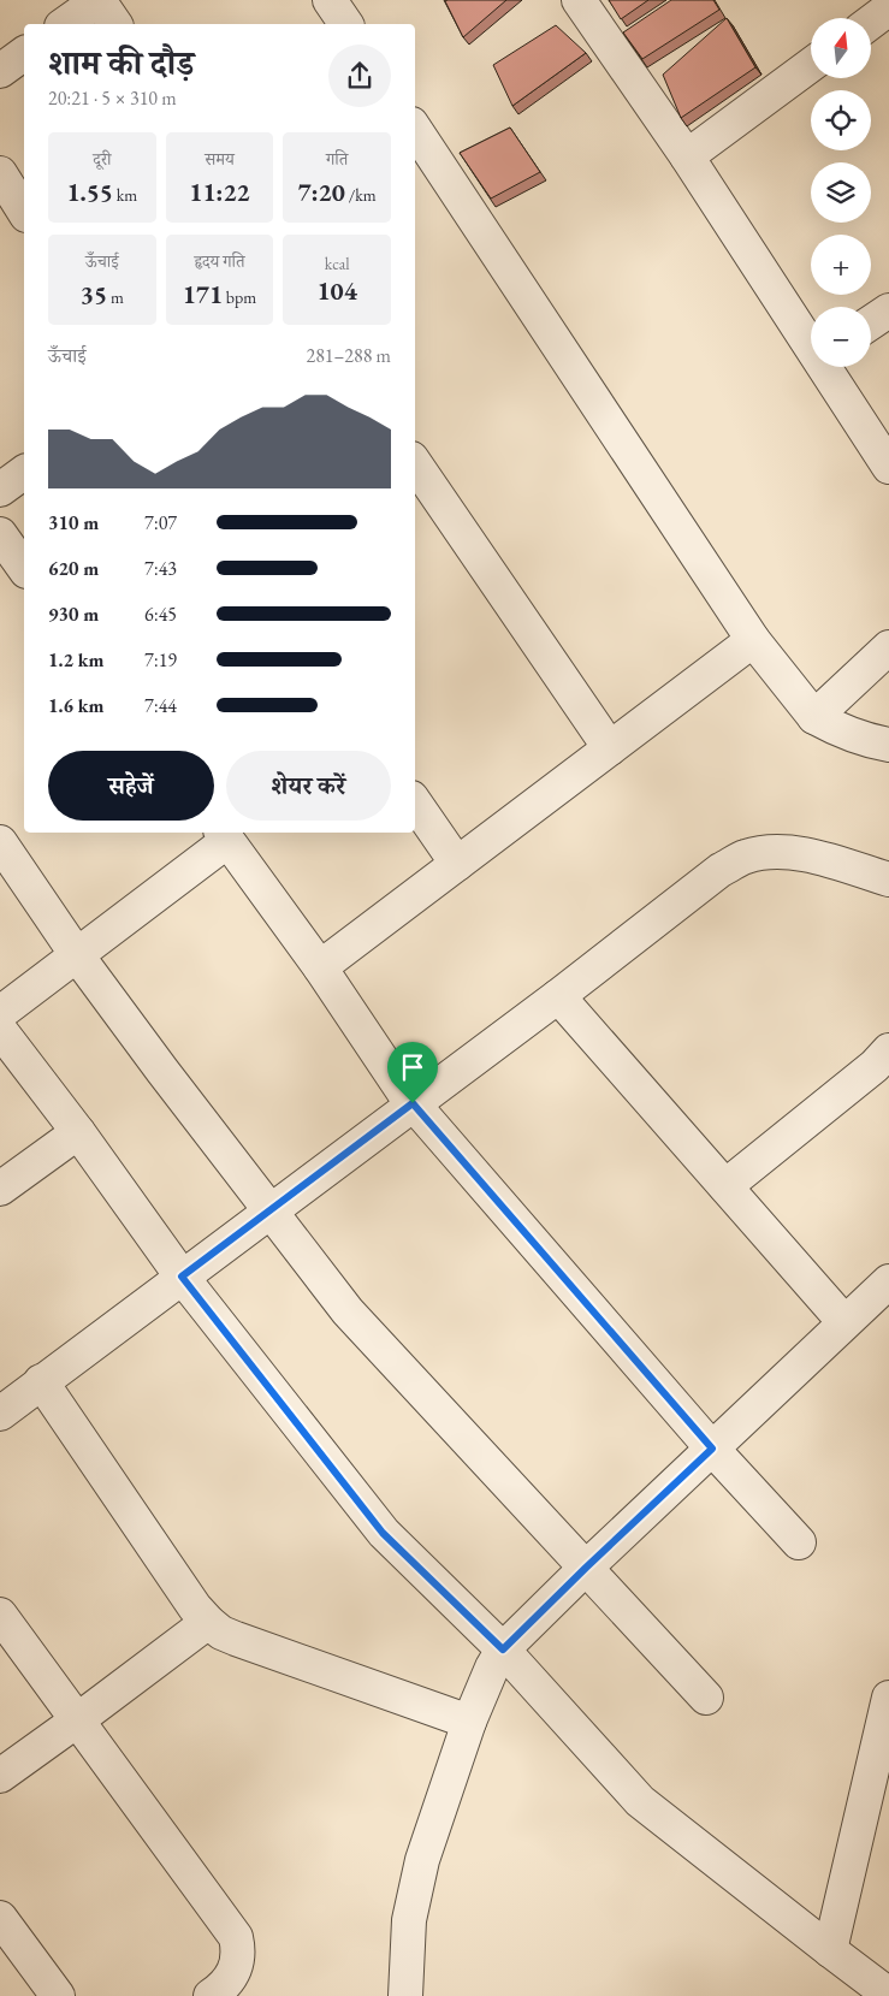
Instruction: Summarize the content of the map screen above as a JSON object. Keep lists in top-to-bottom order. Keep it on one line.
{"north":"top","page":{"map_buttons":["+","−"],"heading":["शाम की दौड़","20:21 · 5 × 310 m"],"stats":[["दूरी","1.55 km"],["समय","11:22"],["गति","7:20 /km"],["ऊँचाई","35 m"],["हृदय गति","171 bpm"],["kcal","104"]],"chart":["ऊँचाई","281–288 m"],"list":[{"name":"310 m","note":"7:07"},{"name":"620 m","note":"7:43"},{"name":"930 m","note":"6:45"},{"name":"1.2 km","note":"7:19"},{"name":"1.6 km","note":"7:44"}],"buttons":["सहेजें","शेयर करें"]}}
